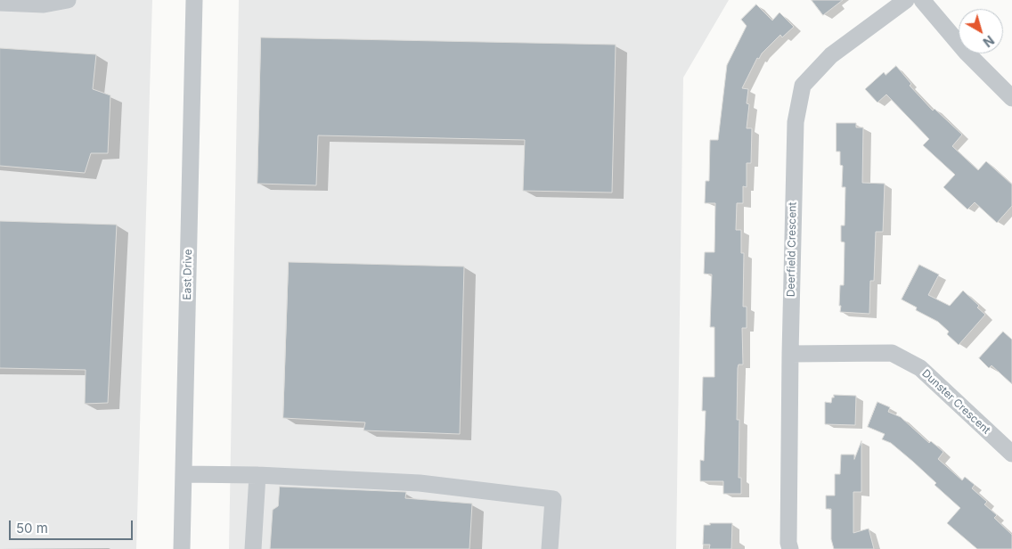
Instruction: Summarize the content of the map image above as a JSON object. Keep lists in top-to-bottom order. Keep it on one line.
{"streets":{"street":["Deerfield Crescent","East Drive","Dunster Crescent"]},"crossings":[["Deerfield Crescent","Dunster Crescent"]],"scale_bar":"50 m","north":"bottom right"}
